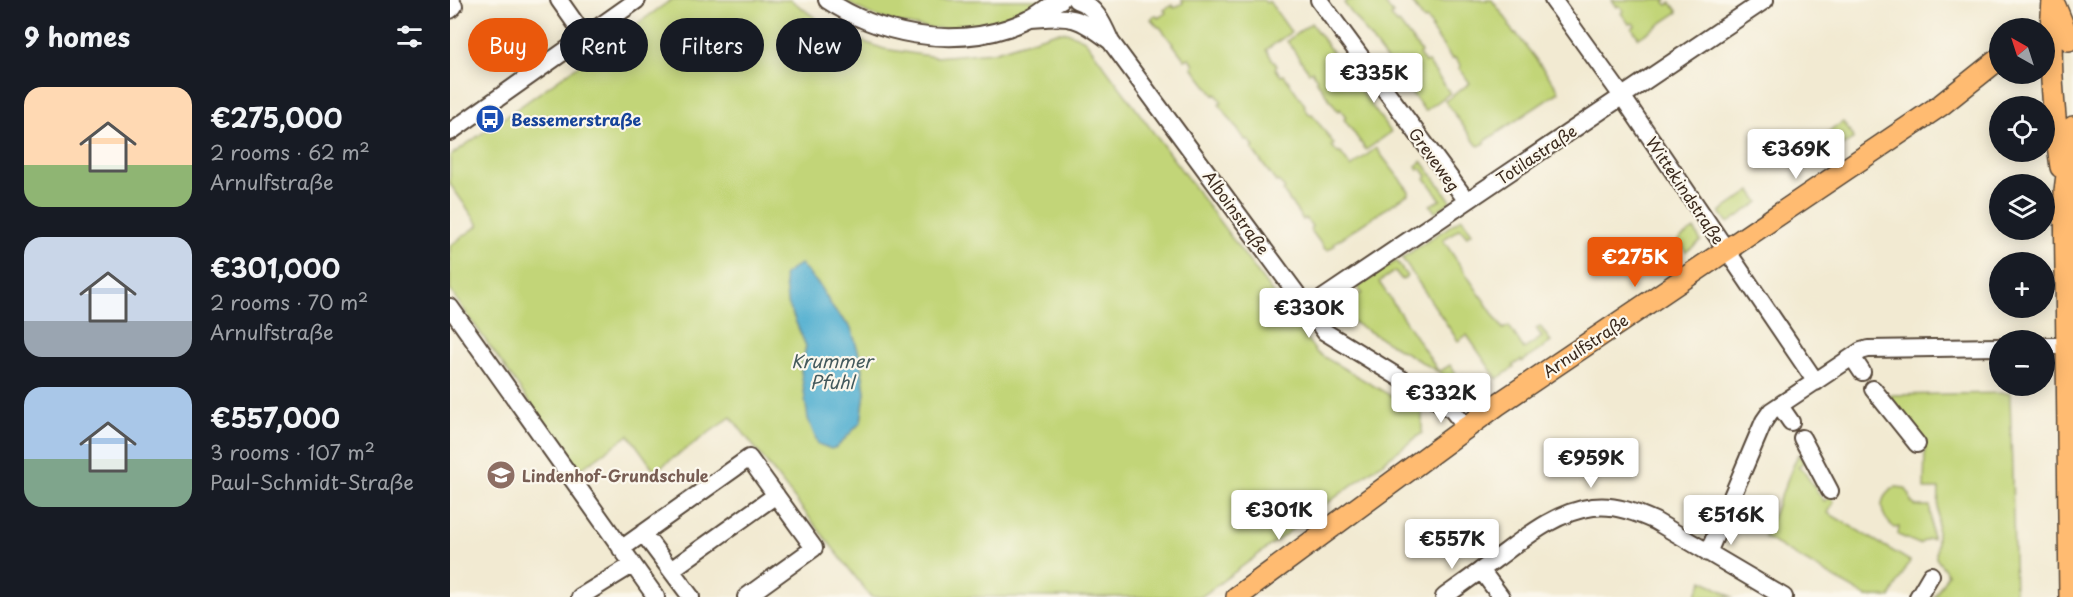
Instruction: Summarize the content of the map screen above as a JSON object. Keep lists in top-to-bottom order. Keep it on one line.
{"streets":{"main road":["Arnulfstraße"],"street":["Totilastraße","Greveweg","Wittekindstraße","Alboinstraße"]},"crossings":[["Totilastraße","Greveweg"],["Totilastraße","Wittekindstraße"],["Totilastraße","Alboinstraße"],["Wittekindstraße","Arnulfstraße"],["Alboinstraße","Arnulfstraße"]],"water":["Krummer Pfuhl"],"places":{"bus stop":["Bessemerstraße"],"school or university":["Lindenhof-Grundschule"]},"north":"top left","page":{"heading":"9 homes","map_buttons":["+","−"],"chip":["Buy","Rent","Filters","New"],"price":["€335K","€369K","€275K","€330K","€332K","€959K","€301K","€516K","€557K"],"list":[{"name":"€275,000","note":"2 rooms · 62 m² · Arnulfstraße"},{"name":"€301,000","note":"2 rooms · 70 m² · Arnulfstraße"},{"name":"€557,000","note":"3 rooms · 107 m² · Paul-Schmidt-Straße"}]}}
